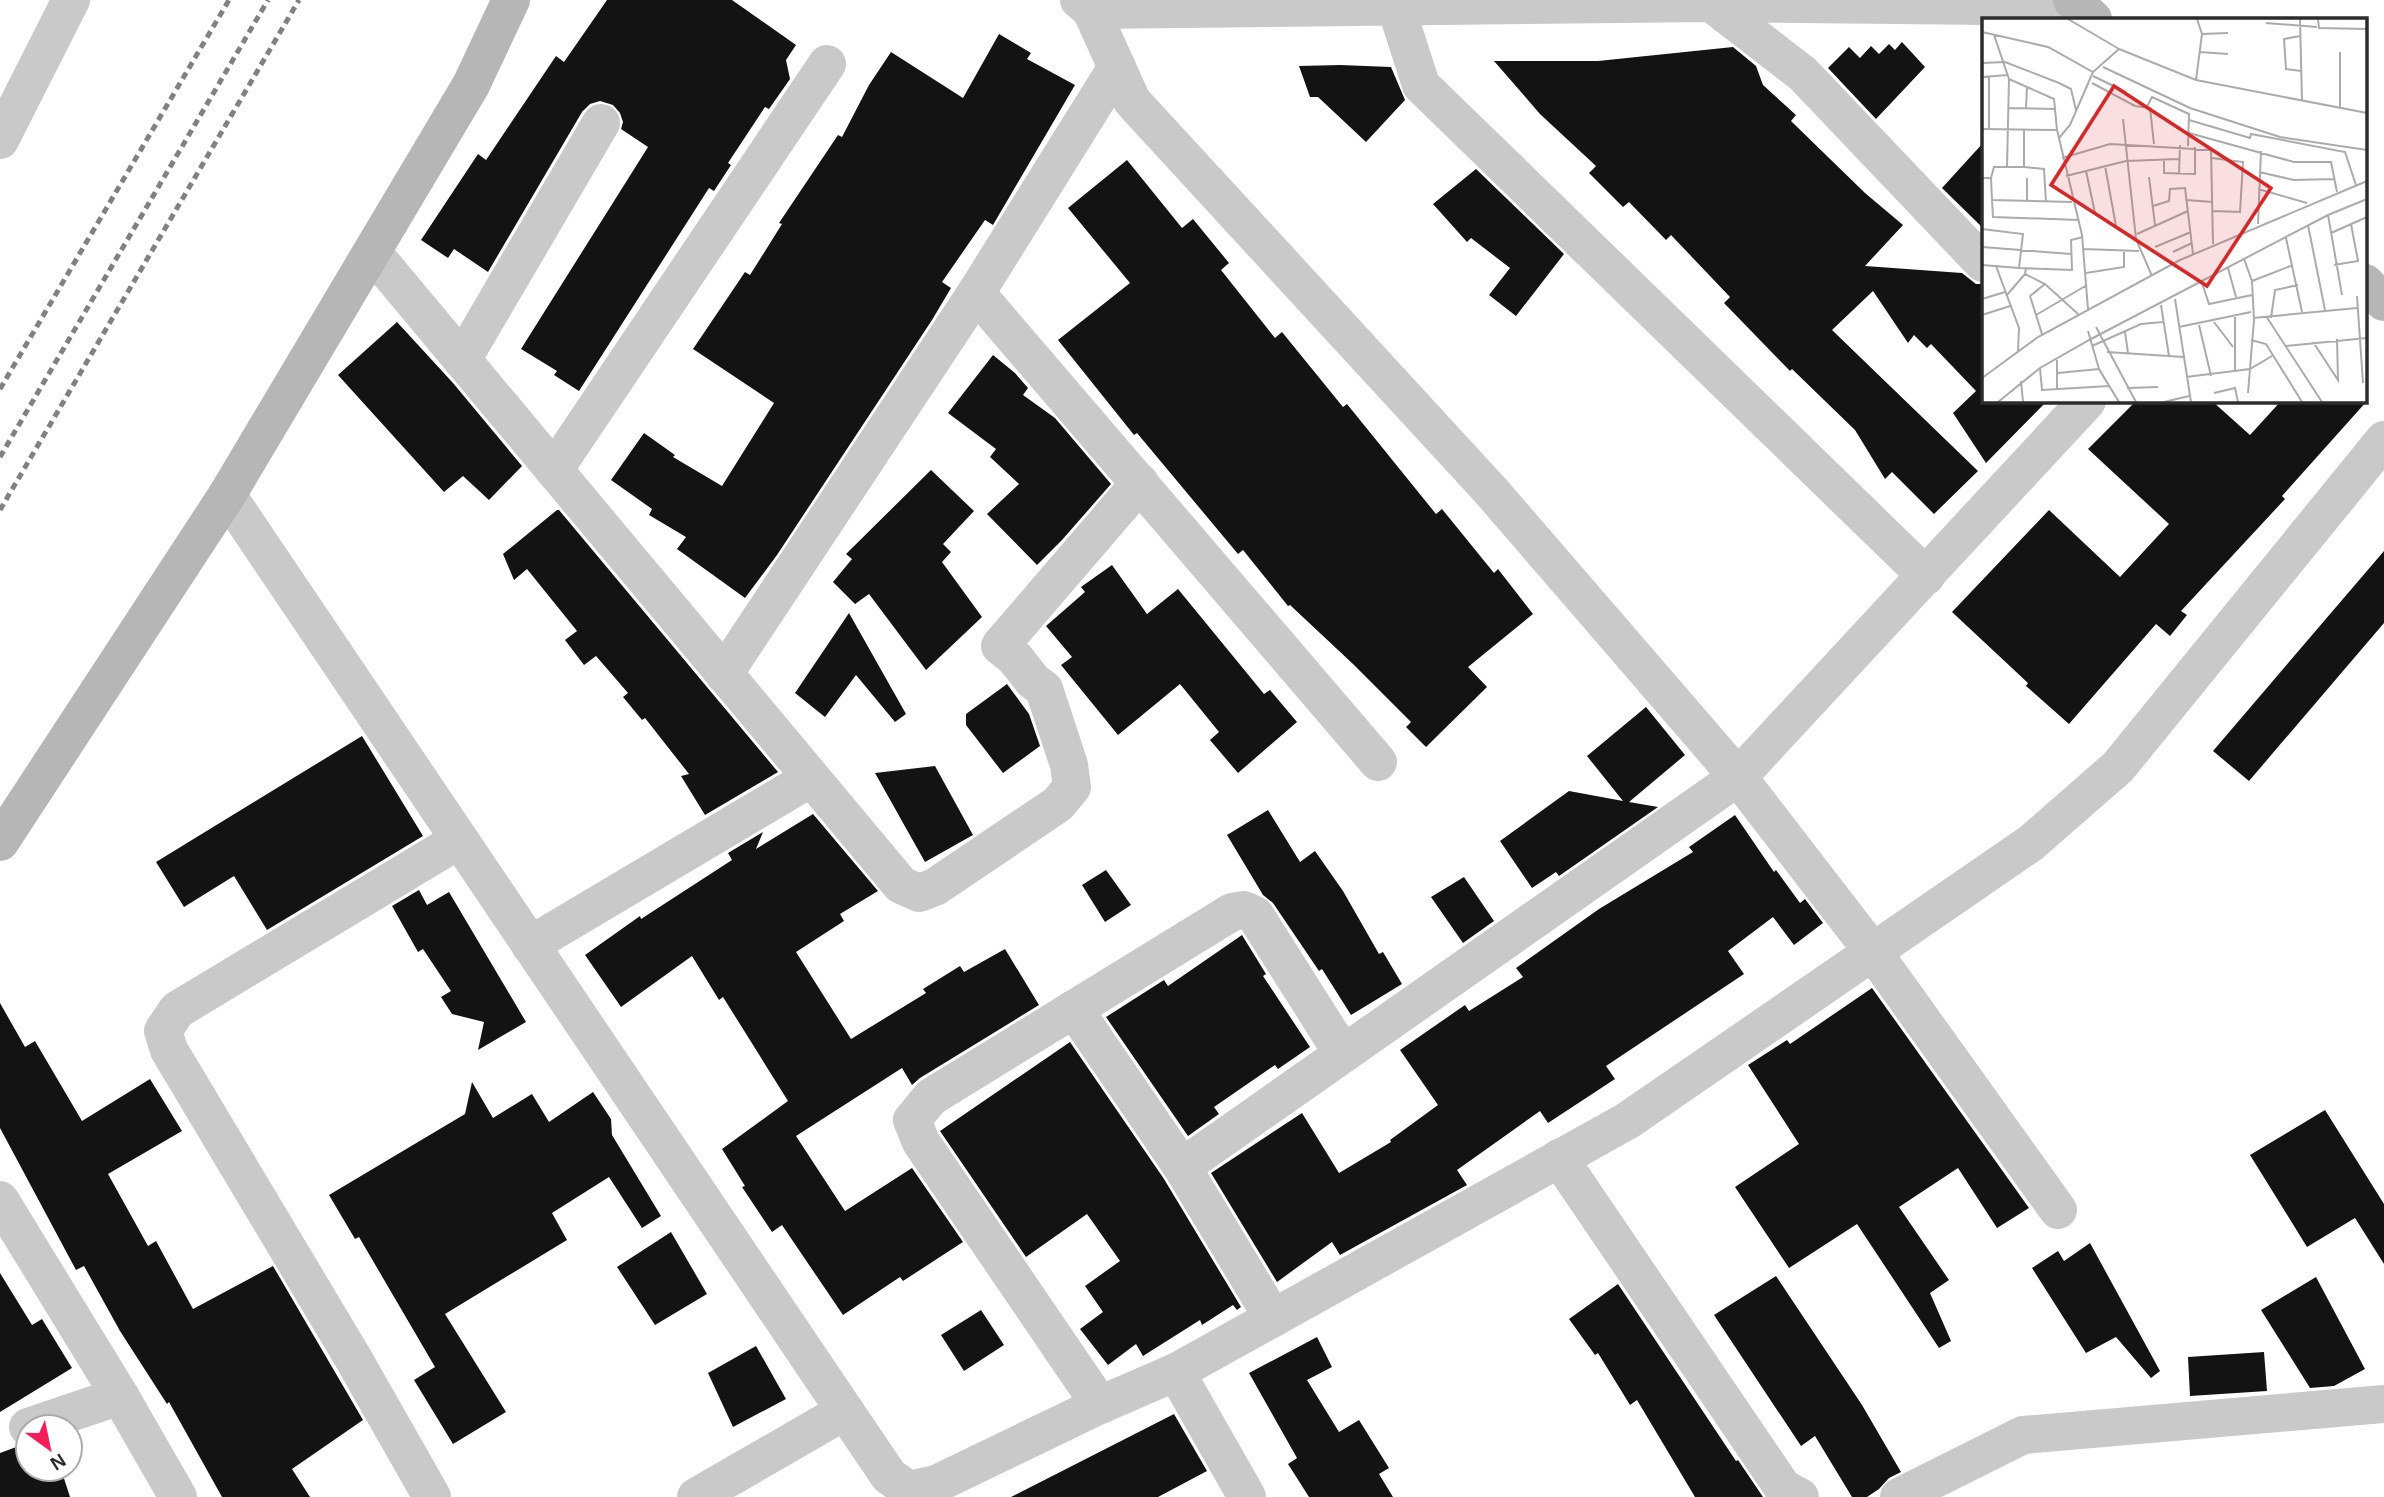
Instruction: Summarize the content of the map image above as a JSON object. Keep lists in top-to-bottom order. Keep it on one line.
{"north":"bottom right"}
